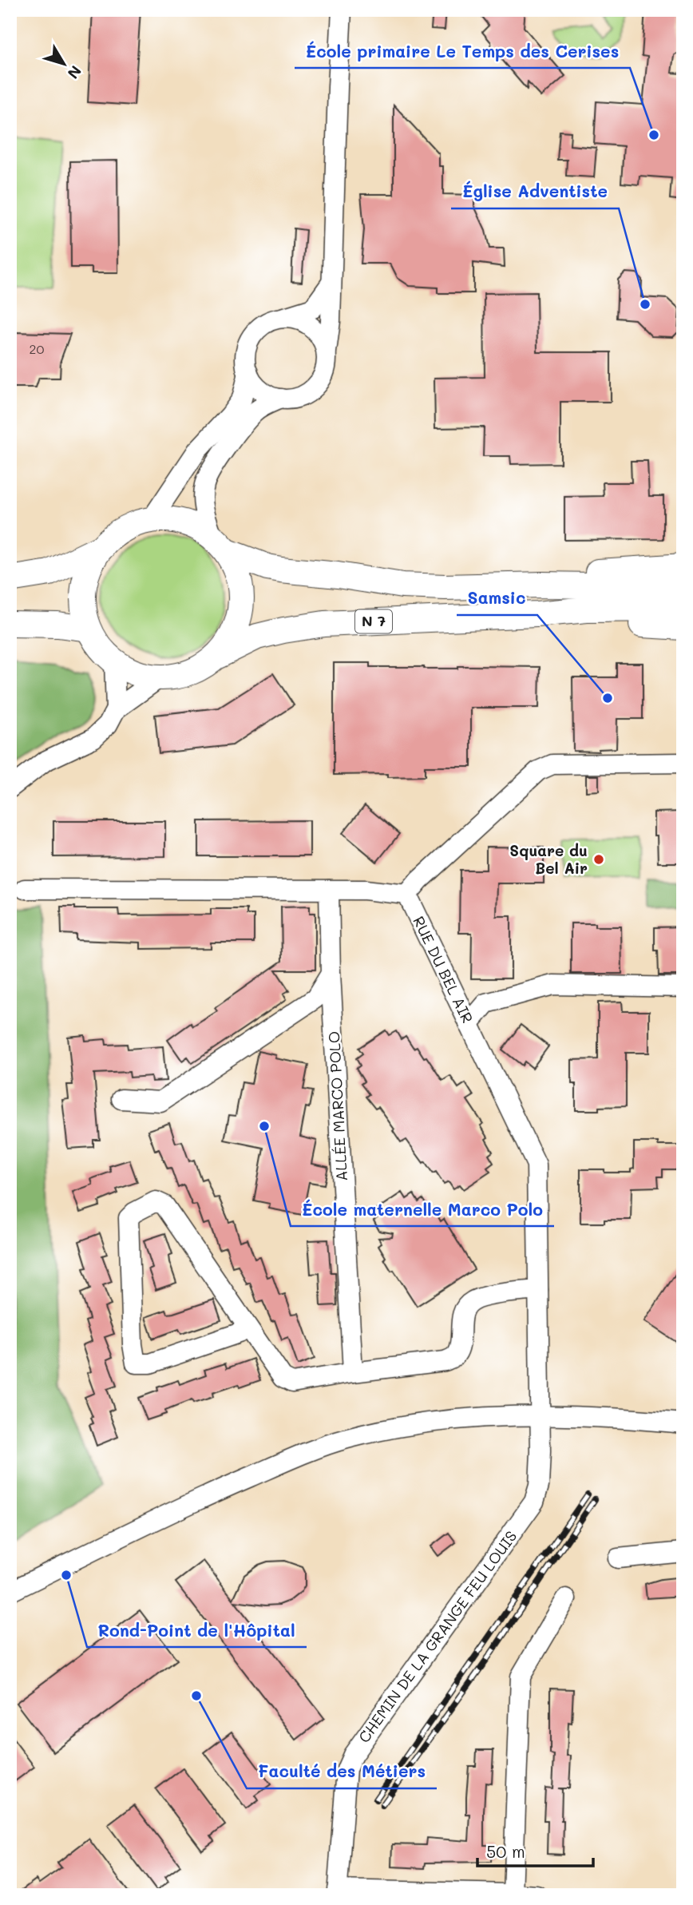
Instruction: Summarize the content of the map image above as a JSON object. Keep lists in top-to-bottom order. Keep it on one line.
{"streets":{"main road":["N 7"],"street":["RUE DU BEL AIR","ALLÉE MARCO POLO","CHEMIN DE LA GRANGE FEU LOUIS"]},"crossings":[["RUE DU BEL AIR","CHEMIN DE LA GRANGE FEU LOUIS"]],"places":["École primaire Le Temps des Cerises","Église Adventiste","Samsic","Square du Bel Air","École maternelle Marco Polo","Rond-Point de l'Hôpital","Faculté des Métiers"],"house_numbers":["20"],"scale_bar":"50 m","north":"bottom right"}
